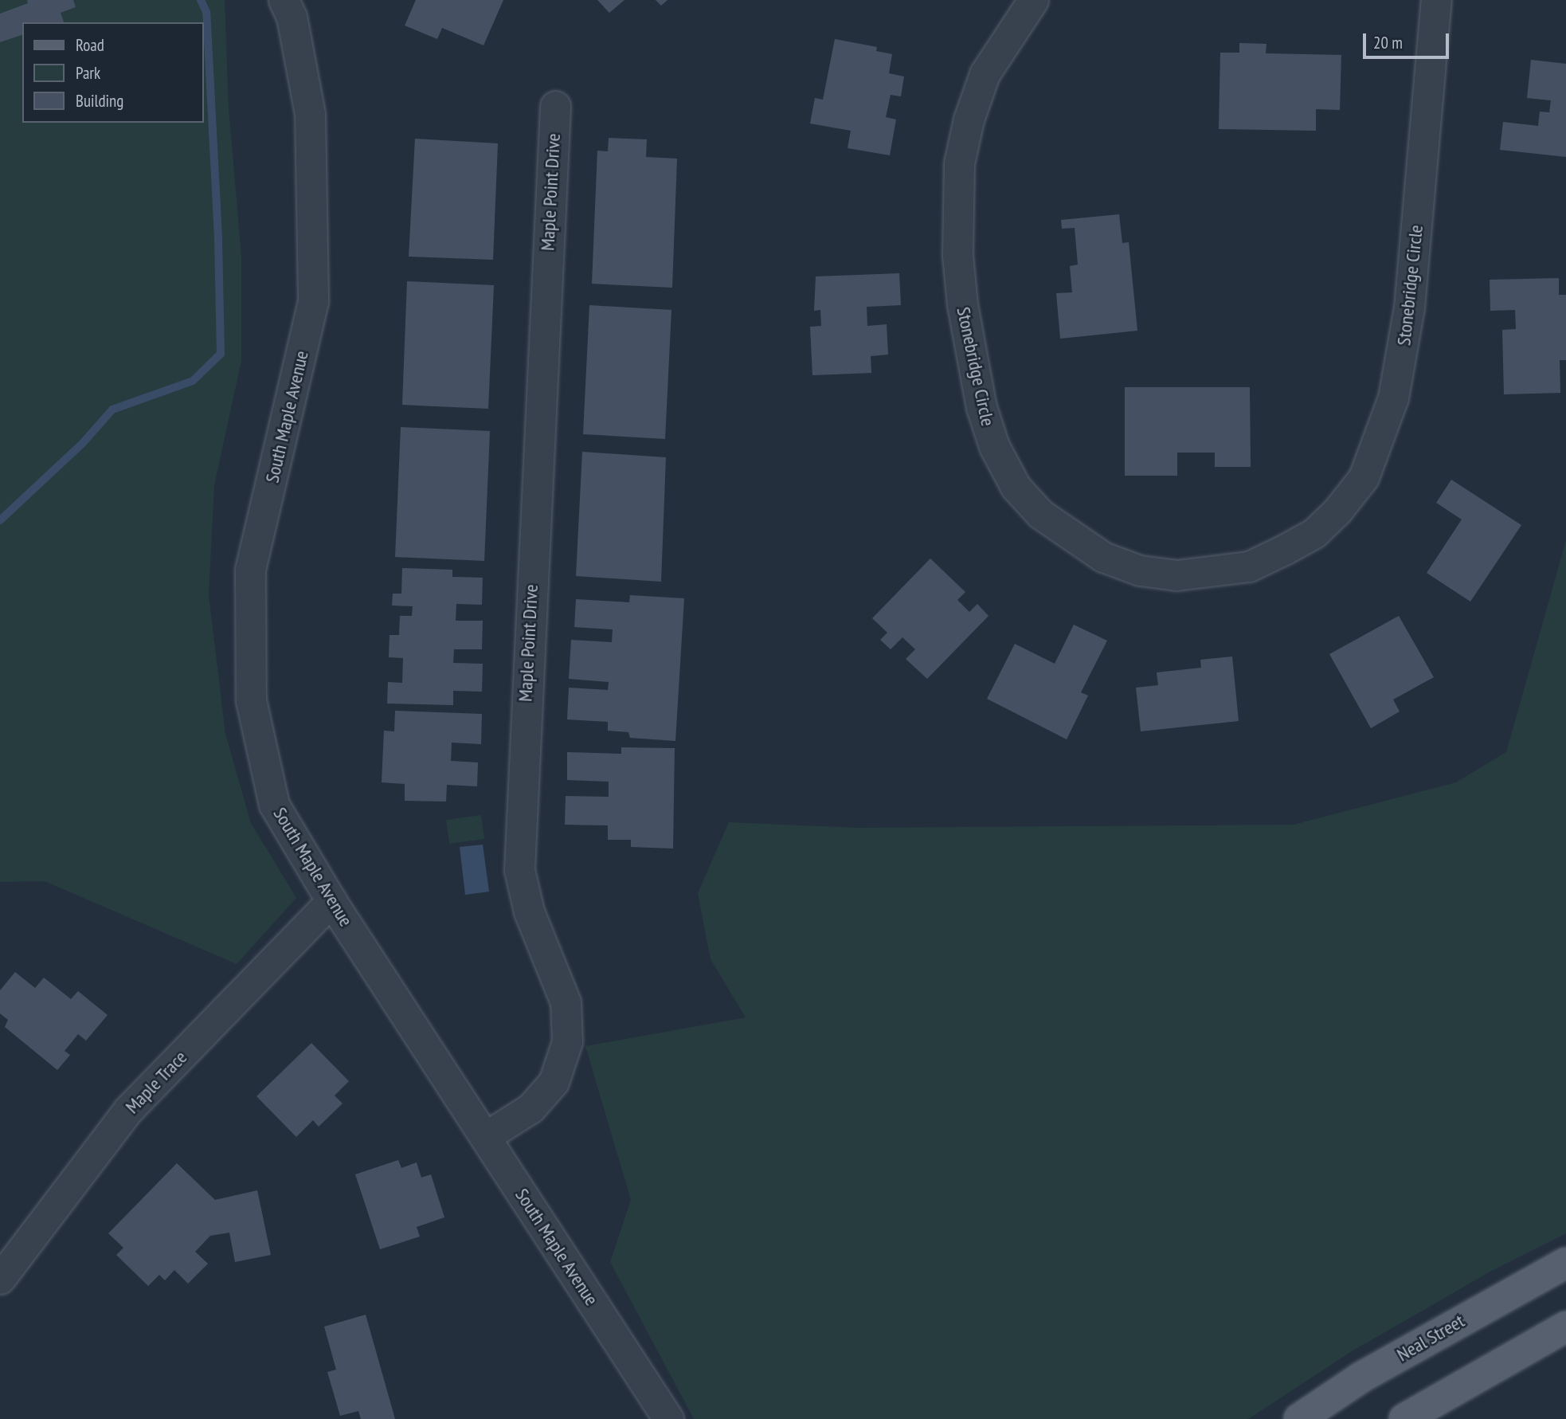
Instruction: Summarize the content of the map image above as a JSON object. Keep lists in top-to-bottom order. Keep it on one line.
{"streets":{"main road":["Neal Street"],"street":["Maple Point Drive","Stonebridge Circle","South Maple Avenue","Maple Trace"]},"crossings":[["Maple Point Drive","South Maple Avenue"],["South Maple Avenue","Maple Trace"]],"legend":["Road","Park","Building"],"scale_bar":"20 m"}
